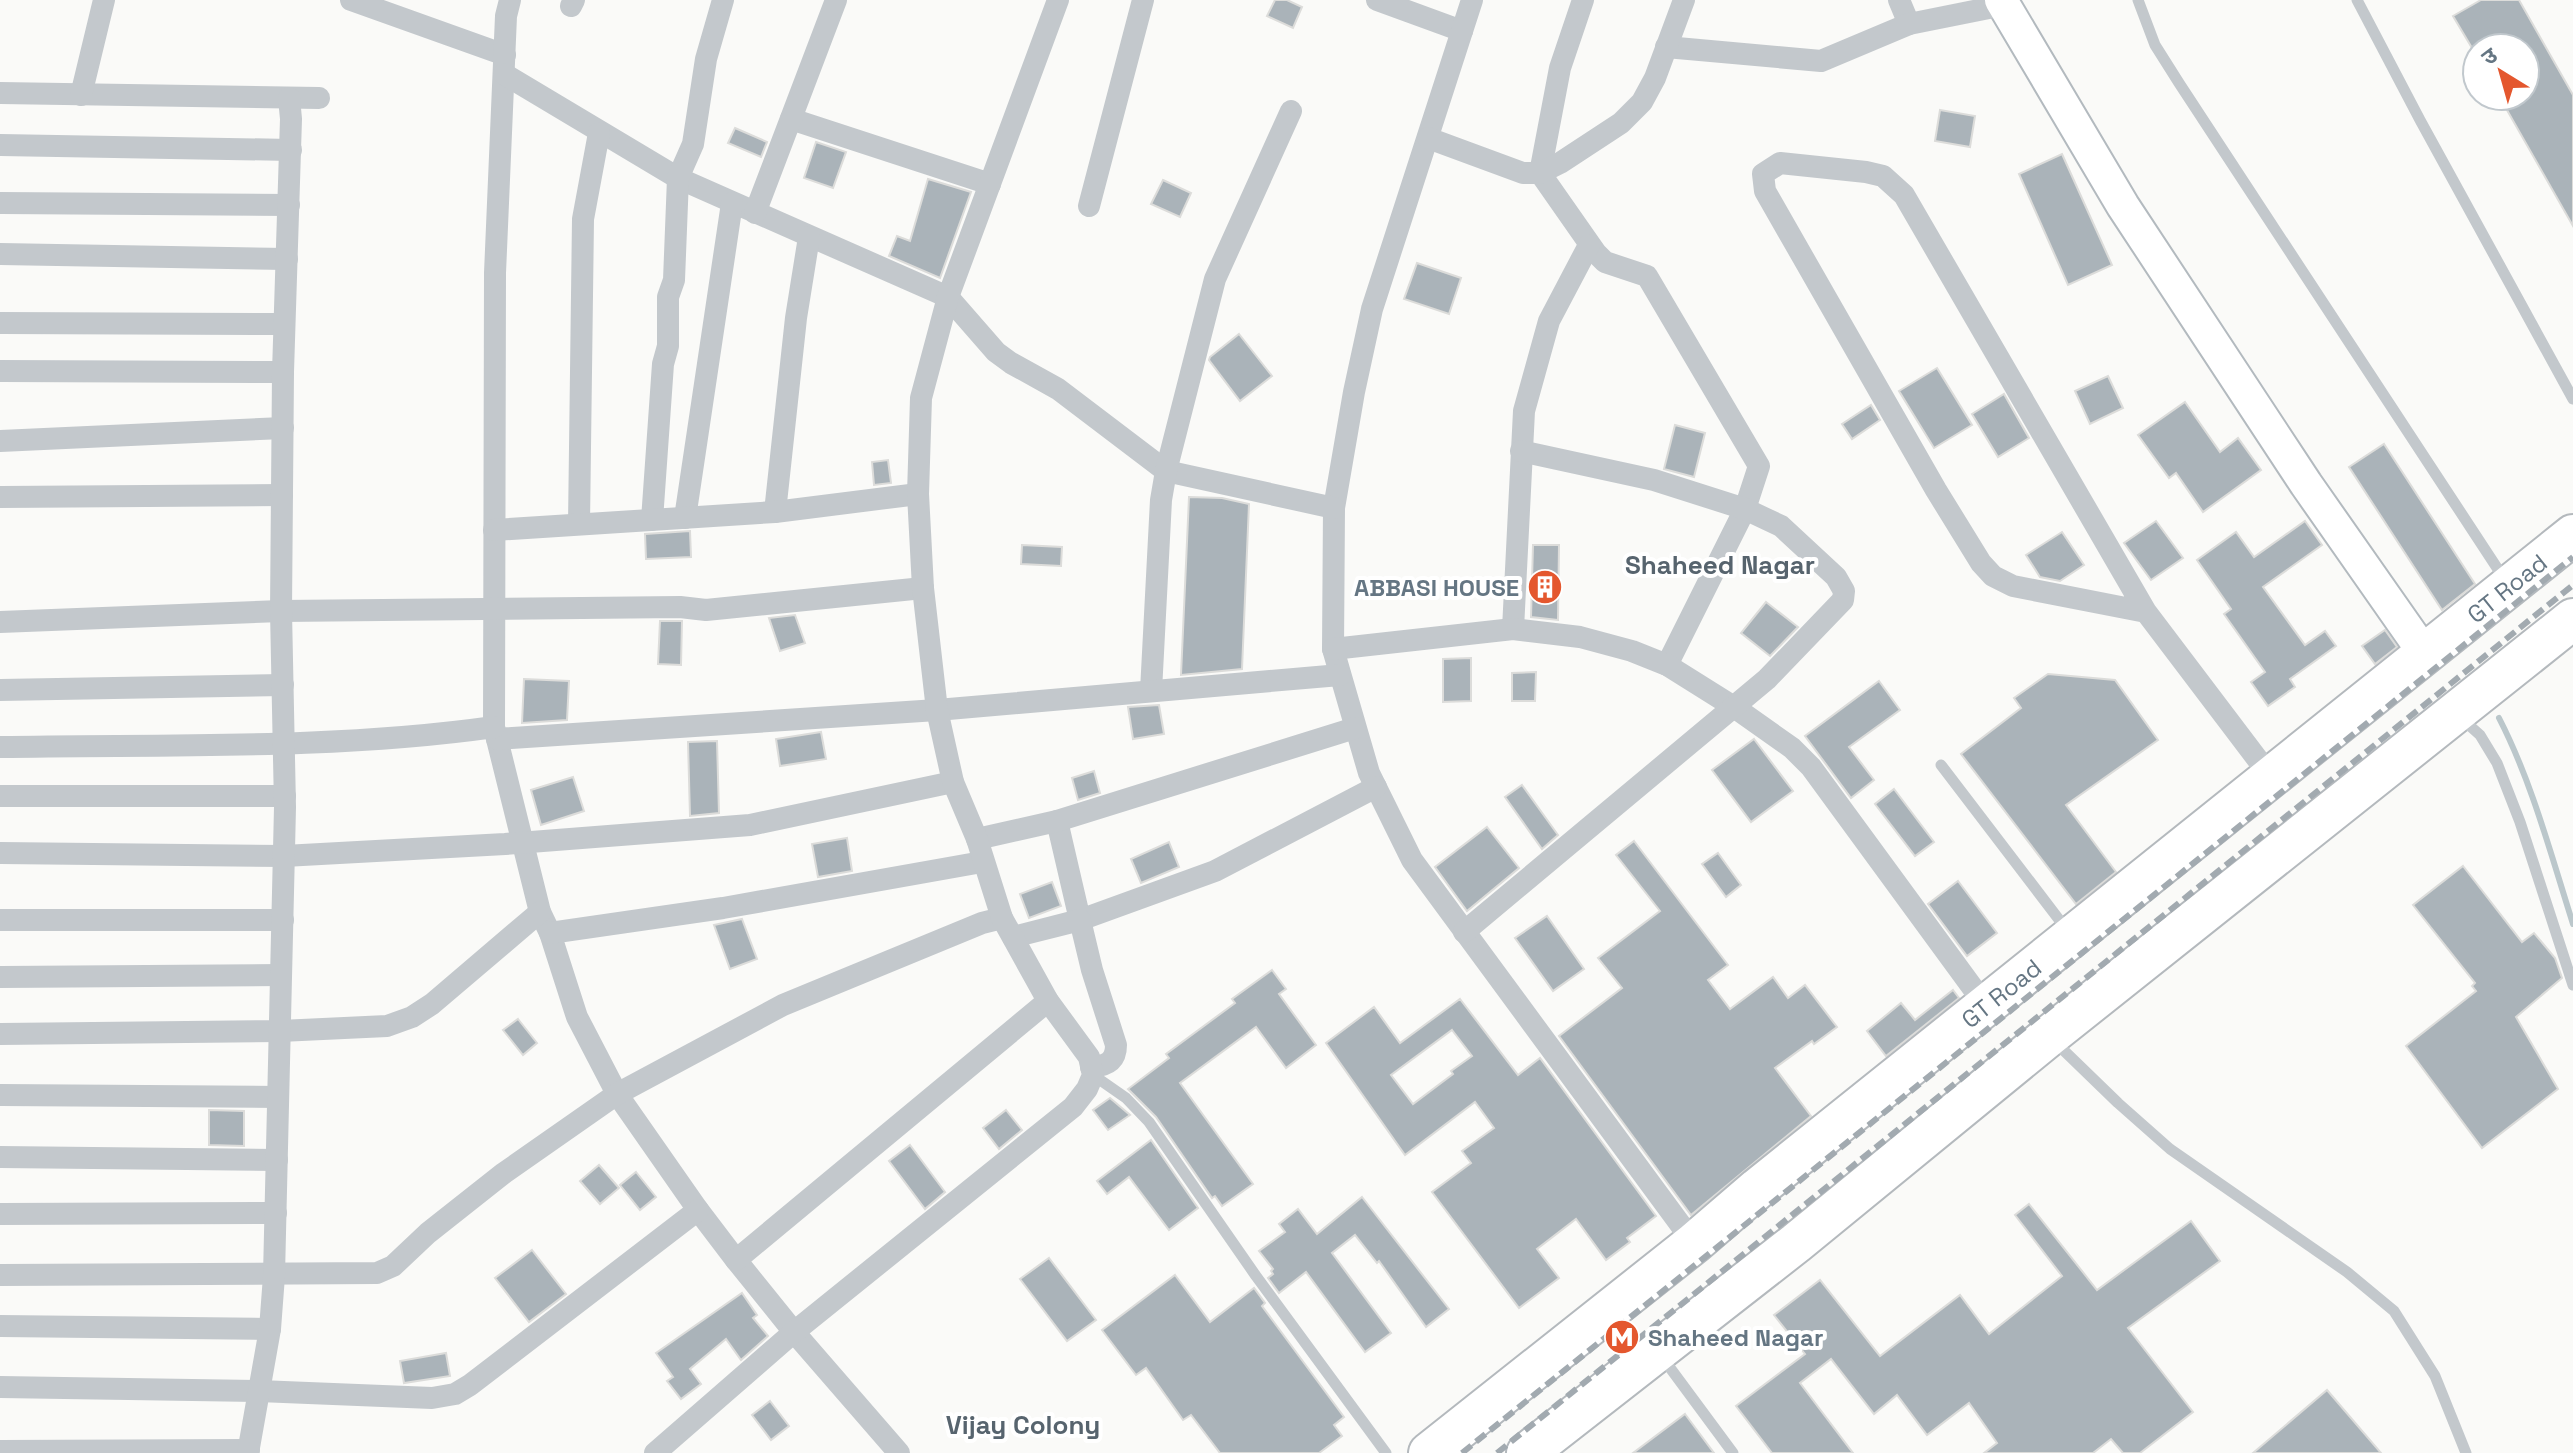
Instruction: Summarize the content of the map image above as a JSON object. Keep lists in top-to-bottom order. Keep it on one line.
{"streets":{"highway":["GT Road"]},"districts":["Shaheed Nagar","Vijay Colony"],"places":{"building":["ABBASI HOUSE"],"metro station":["Shaheed Nagar"]},"north":"top left"}
